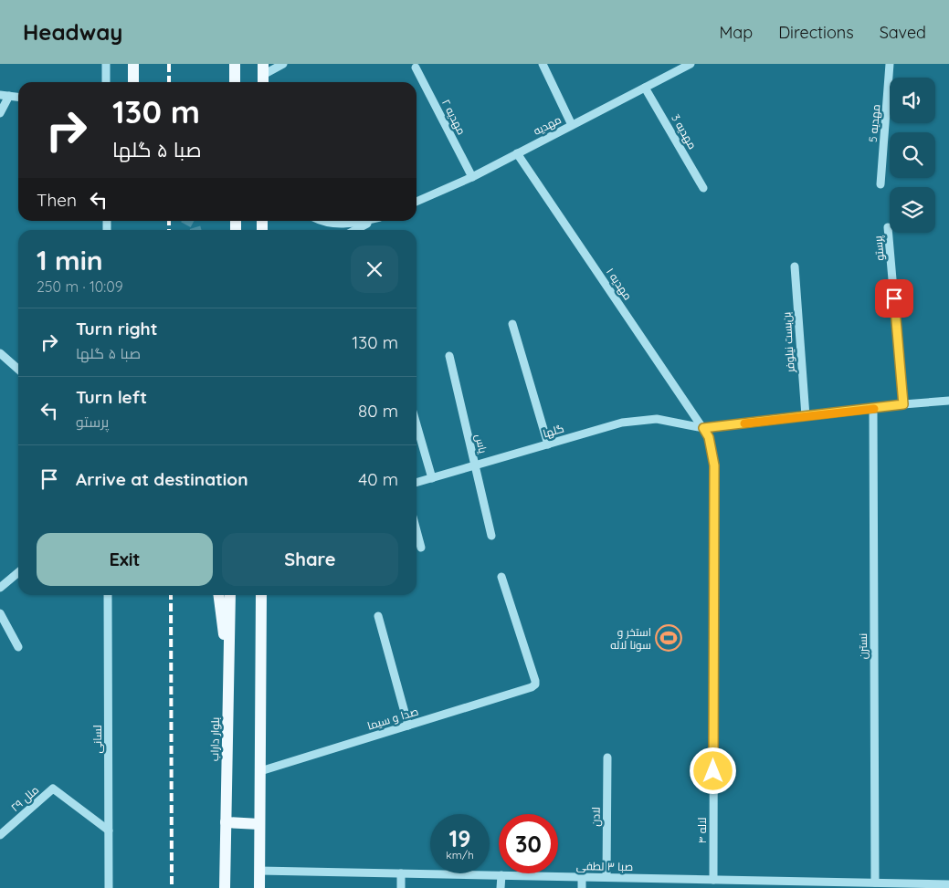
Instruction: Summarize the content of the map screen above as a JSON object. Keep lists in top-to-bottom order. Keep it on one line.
{"streets":{"main road":["بلوار داراب"],"street":["مهدیه ۲","مهدیه 5","مهدیه","مهدیه 3","پرستو","مهدیه ۱","بن‌بست نیلوفر","گلها","یاس","نسترن","صدا و سیما","لسانی","ملل ۲۹","لادن","لاله ۴","صبا ۳ لطفی"]},"crossings":[["مهدیه ۲","مهدیه"],["مهدیه","مهدیه 3"],["مهدیه","مهدیه ۱"],["پرستو","گلها"],["مهدیه ۱","گلها"],["مهدیه ۱","لاله ۴"],["بن‌بست نیلوفر","گلها"],["گلها","یاس"],["گلها","نسترن"],["گلها","لاله ۴"],["نسترن","صبا ۳ لطفی"],["لسانی","ملل ۲۹"],["لادن","صبا ۳ لطفی"],["لاله ۴","صبا ۳ لطفی"]],"places":{"sports":["استخر و سونا لاله"]},"page":{"header":"Headway","nav":["Map","Directions","Saved"],"turn":["130 m","صبا ۵ گلها"],"then":"Then","heading":["1 min","250 m · 10:09"],"list":[{"name":"Turn right","note":"صبا ۵ گلها","value":"130 m"},{"name":"Turn left","note":"پرستو","value":"80 m"},{"name":"Arrive at destination","value":"40 m"}],"buttons":["Exit","Share"],"speed":"19 km/h","limit":"30"}}
